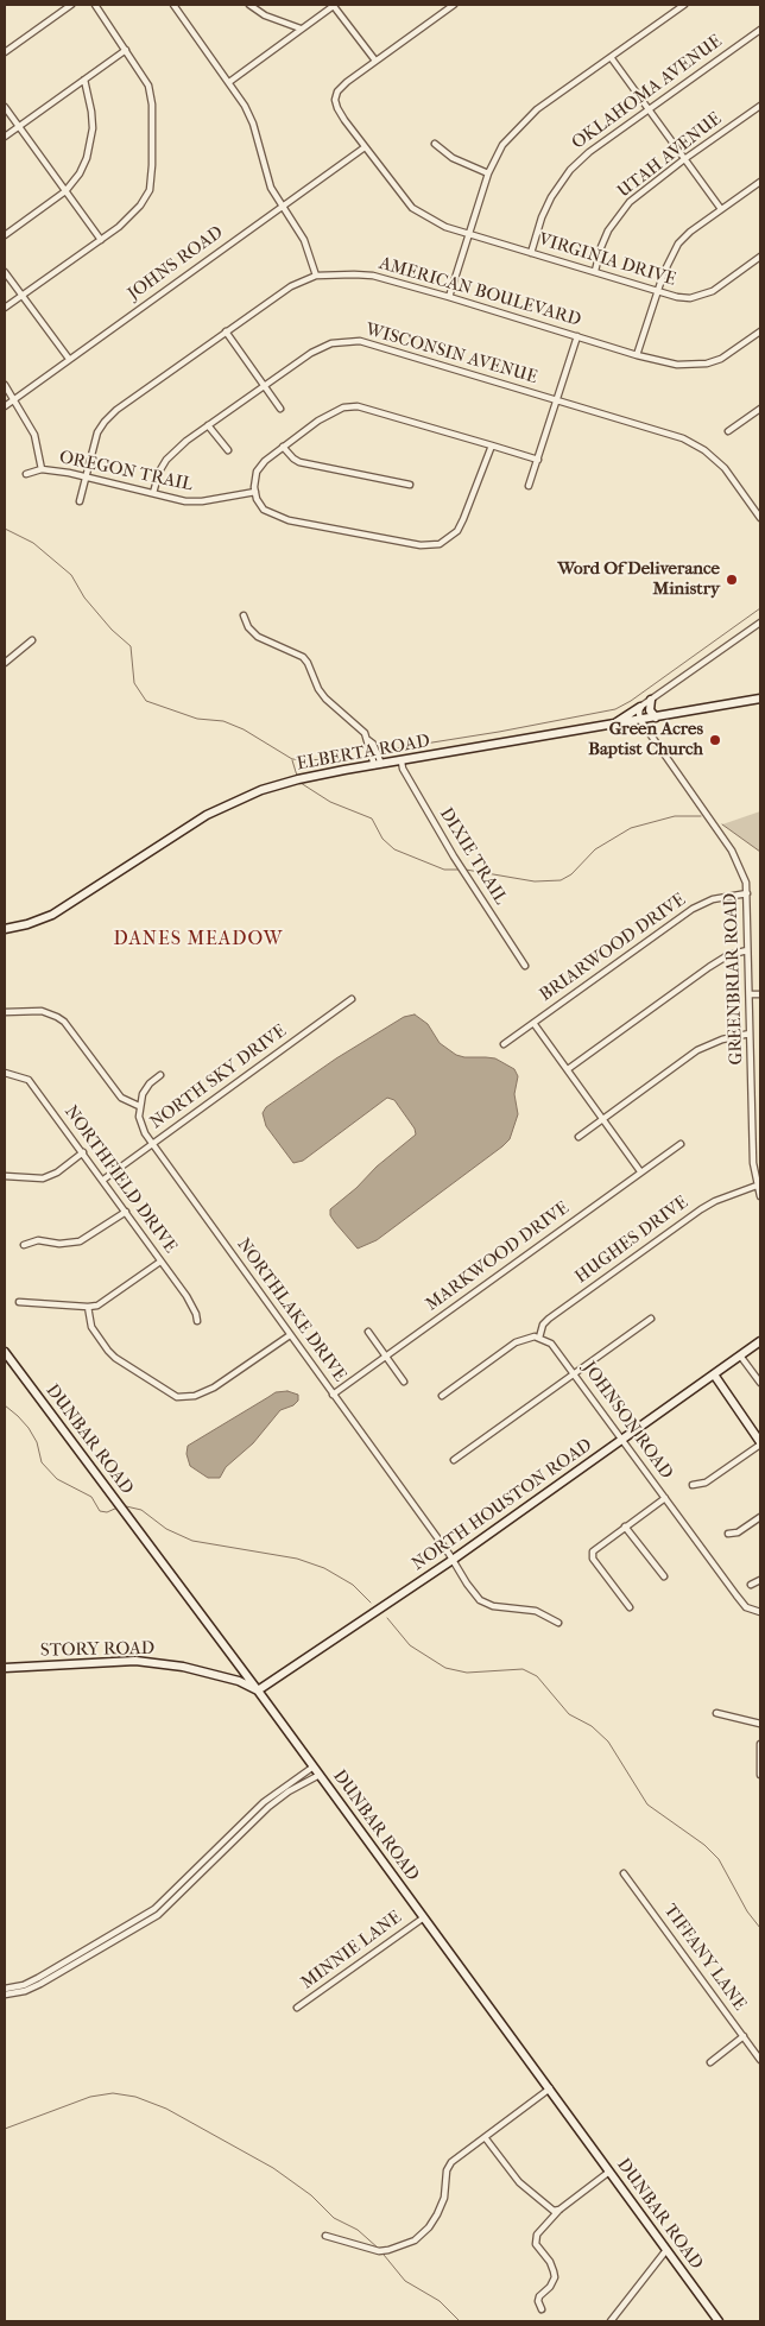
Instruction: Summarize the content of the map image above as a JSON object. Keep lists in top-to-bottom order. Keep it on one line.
{"streets":{"street":["OKLAHOMA AVENUE","UTAH AVENUE","VIRGINIA DRIVE","JOHNS ROAD","AMERICAN BOULEVARD","WISCONSIN AVENUE","OREGON TRAIL","ELBERTA ROAD","DIXIE TRAIL","BRIARWOOD DRIVE","GREENBRIAR ROAD","NORTH SKY DRIVE","NORTHFIELD DRIVE","HUGHES DRIVE","MARKWOOD DRIVE","NORTHLAKE DRIVE","JOHNSON ROAD","DUNBAR ROAD","NORTH HOUSTON ROAD","STORY ROAD","MINNIE LANE","TIFFANY LANE"]},"crossings":[["OKLAHOMA AVENUE","VIRGINIA DRIVE"],["UTAH AVENUE","VIRGINIA DRIVE"],["VIRGINIA DRIVE","JOHNS ROAD"],["AMERICAN BOULEVARD","OREGON TRAIL"],["WISCONSIN AVENUE","OREGON TRAIL"],["ELBERTA ROAD","DIXIE TRAIL"],["ELBERTA ROAD","GREENBRIAR ROAD"],["BRIARWOOD DRIVE","GREENBRIAR ROAD"],["GREENBRIAR ROAD","HUGHES DRIVE"],["NORTH SKY DRIVE","NORTHFIELD DRIVE"],["NORTH SKY DRIVE","NORTHLAKE DRIVE"],["HUGHES DRIVE","JOHNSON ROAD"],["MARKWOOD DRIVE","NORTHLAKE DRIVE"],["NORTHLAKE DRIVE","NORTH HOUSTON ROAD"],["JOHNSON ROAD","NORTH HOUSTON ROAD"],["DUNBAR ROAD","NORTH HOUSTON ROAD"],["DUNBAR ROAD","STORY ROAD"],["DUNBAR ROAD","MINNIE LANE"],["NORTH HOUSTON ROAD","STORY ROAD"]],"districts":["DANES MEADOW"],"places":["Word Of Deliverance Ministry","Green Acres Baptist Church"]}
